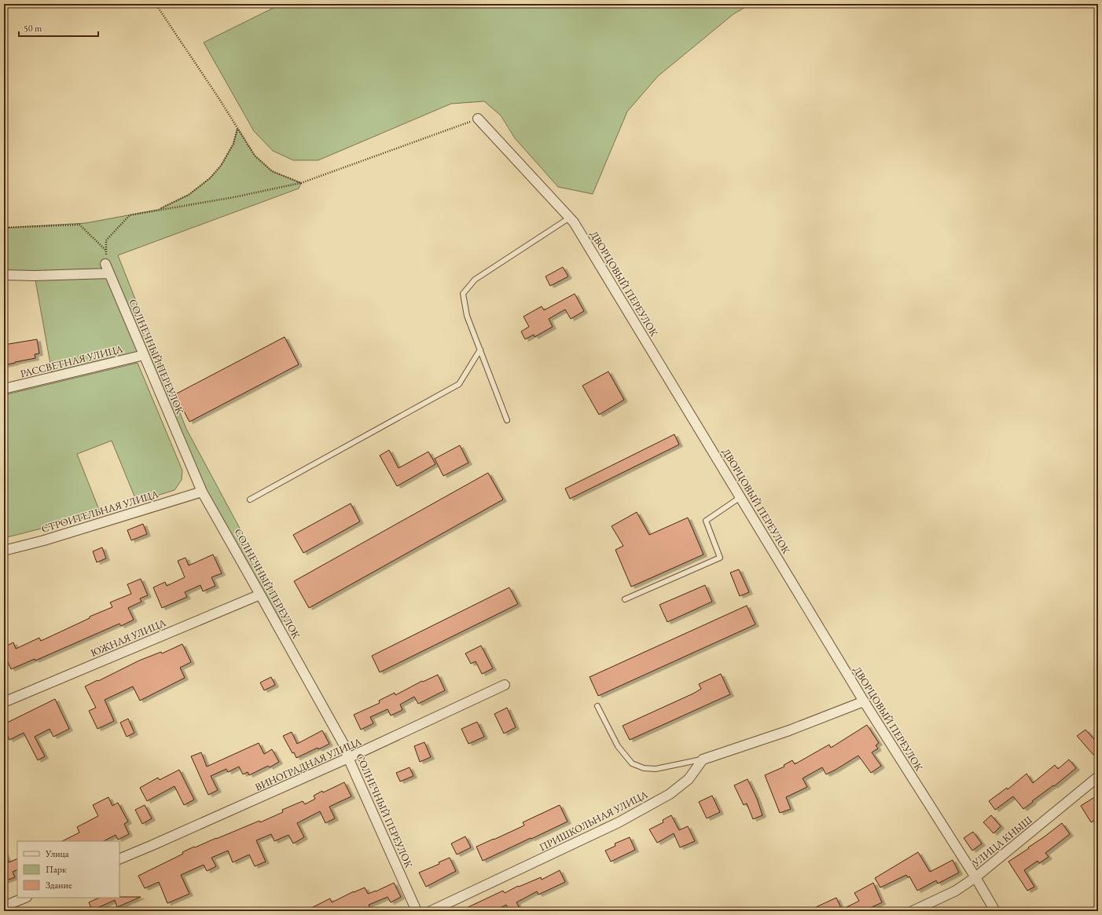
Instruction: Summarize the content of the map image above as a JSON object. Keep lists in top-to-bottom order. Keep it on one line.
{"streets":{"street":["ДВОРЦОВЫЙ ПЕРЕУЛОК","СОЛНЕЧНЫЙ ПЕРЕУЛОК","РАССВЕТНАЯ УЛИЦА","СТРОИТЕЛЬНАЯ УЛИЦА","ЮЖНАЯ УЛИЦА","ВИНОГРАДНАЯ УЛИЦА","ПРИШКОЛЬНАЯ УЛИЦА","УЛИЦА КНЫШ"]},"crossings":[["ДВОРЦОВЫЙ ПЕРЕУЛОК","УЛИЦА КНЫШ"],["СОЛНЕЧНЫЙ ПЕРЕУЛОК","РАССВЕТНАЯ УЛИЦА"],["СОЛНЕЧНЫЙ ПЕРЕУЛОК","СТРОИТЕЛЬНАЯ УЛИЦА"],["СОЛНЕЧНЫЙ ПЕРЕУЛОК","ЮЖНАЯ УЛИЦА"],["СОЛНЕЧНЫЙ ПЕРЕУЛОК","ВИНОГРАДНАЯ УЛИЦА"]],"legend":["Улица","Парк","Здание"],"scale_bar":"50 m"}
